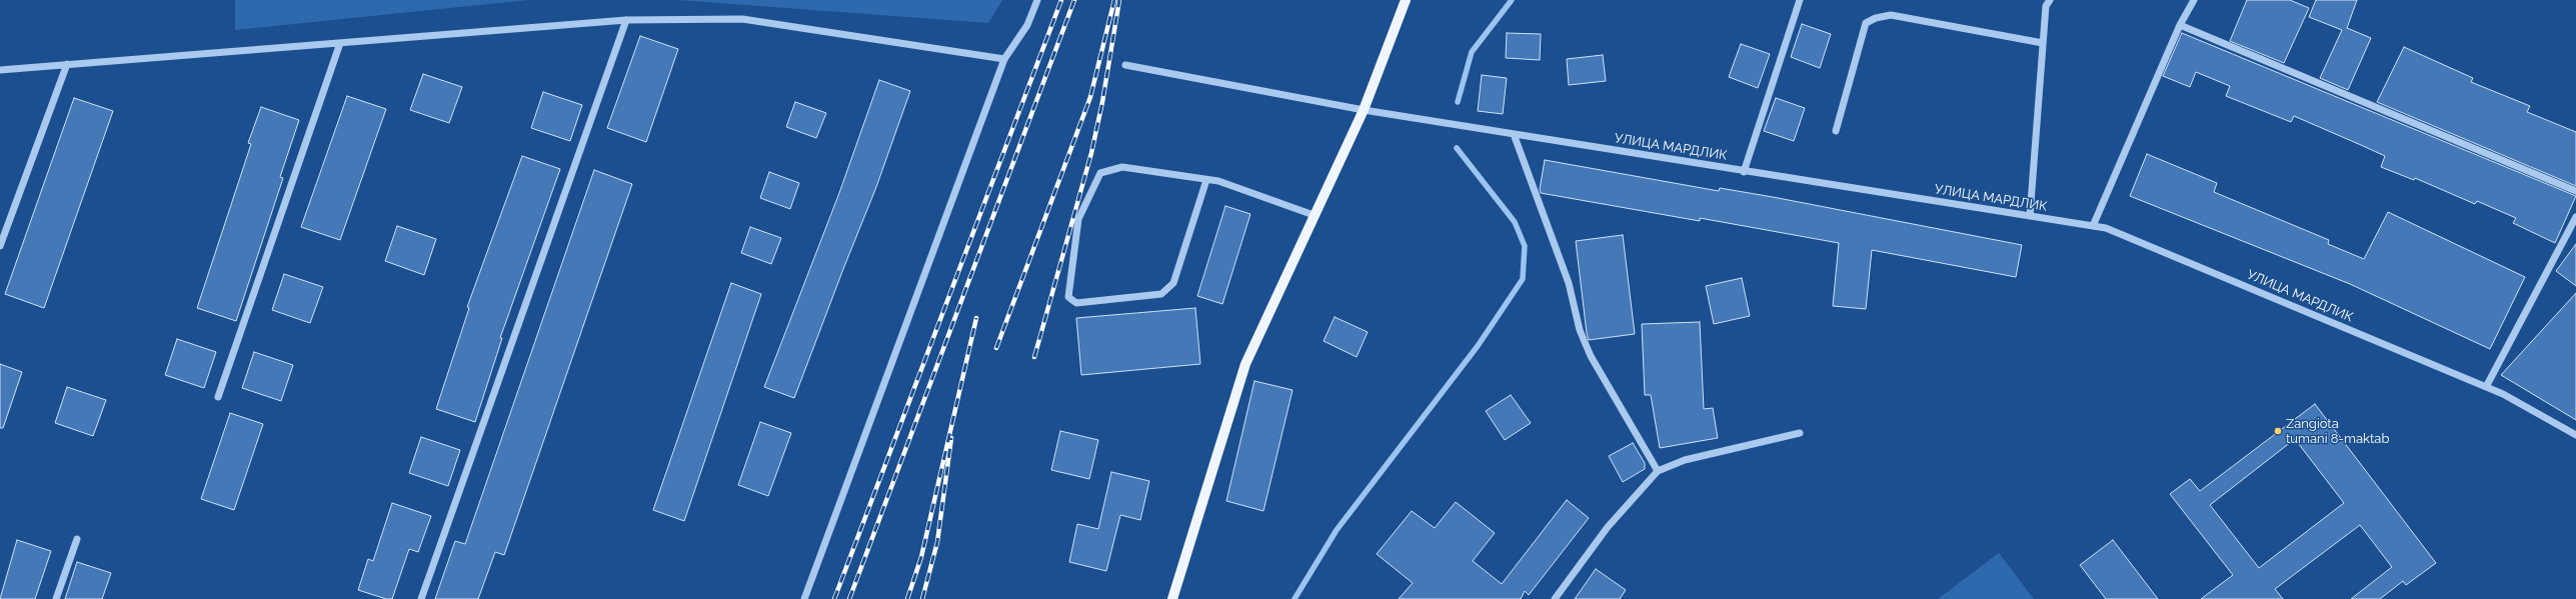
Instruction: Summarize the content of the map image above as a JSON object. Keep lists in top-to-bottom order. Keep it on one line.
{"streets":{"street":["УЛИЦА МАРДЛИК"]},"places":["Zangiota tumani 8-maktab"]}
